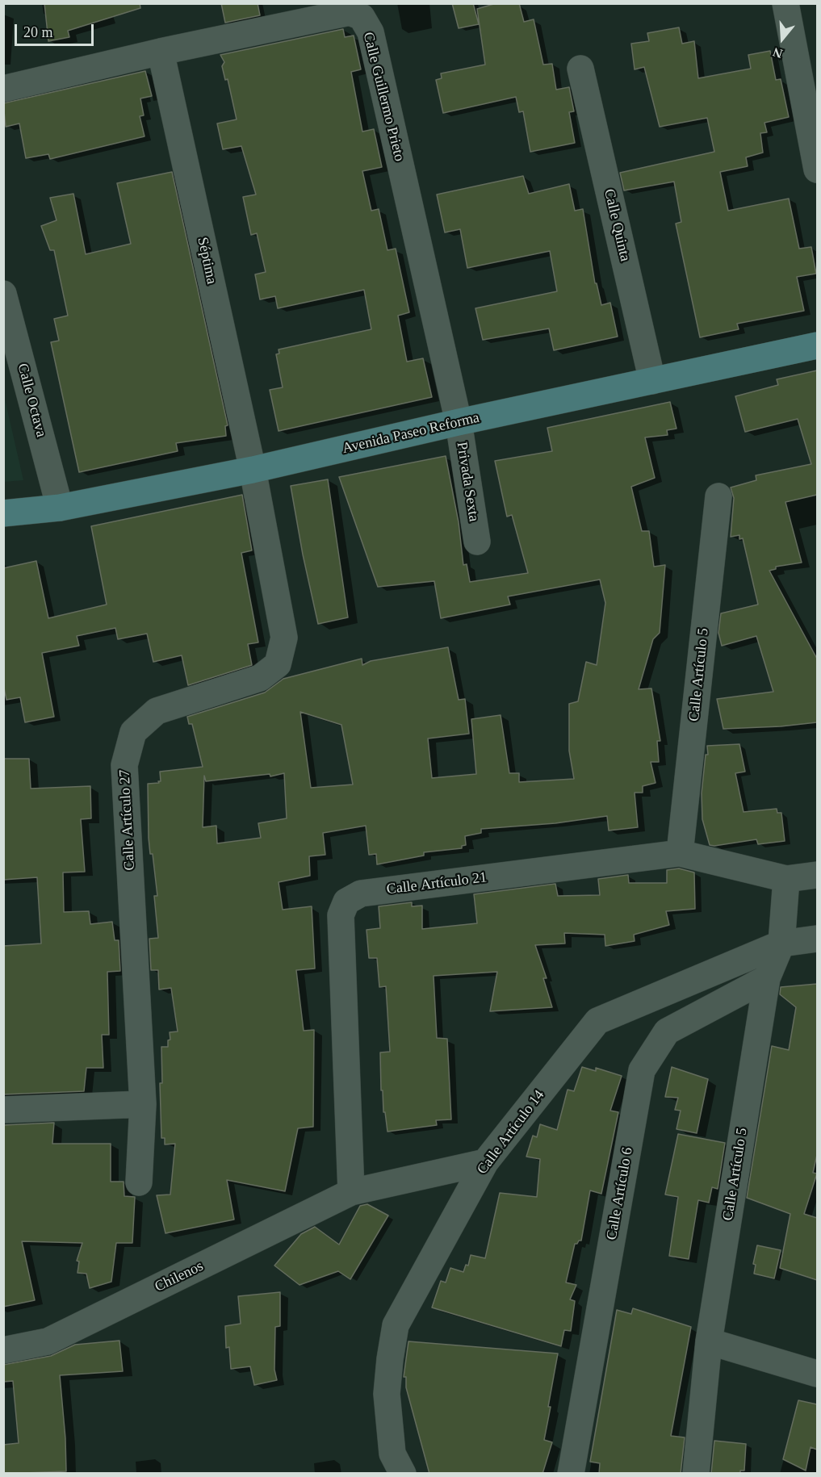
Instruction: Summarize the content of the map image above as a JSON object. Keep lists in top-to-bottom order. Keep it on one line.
{"streets":{"main road":["Avenida Paseo Reforma"],"street":["Calle Guillermo Prieto","Calle Quinta","Séptima","Calle Octava","Privada Sexta","Calle Artículo 5","Calle Artículo 27","Calle Artículo 21","Calle Artículo 14","Calle Artículo 6","Chilenos"]},"crossings":[["Calle Guillermo Prieto","Séptima"],["Calle Guillermo Prieto","Avenida Paseo Reforma"],["Calle Guillermo Prieto","Privada Sexta"],["Calle Quinta","Avenida Paseo Reforma"],["Séptima","Avenida Paseo Reforma"],["Séptima","Calle Artículo 27"],["Calle Octava","Avenida Paseo Reforma"],["Avenida Paseo Reforma","Privada Sexta"],["Avenida Paseo Reforma","Calle Artículo 27"],["Calle Artículo 5","Calle Artículo 21"],["Calle Artículo 5","Calle Artículo 14"],["Calle Artículo 5","Calle Artículo 6"],["Calle Artículo 21","Chilenos"],["Calle Artículo 14","Chilenos"]],"scale_bar":"20 m","north":"bottom"}
